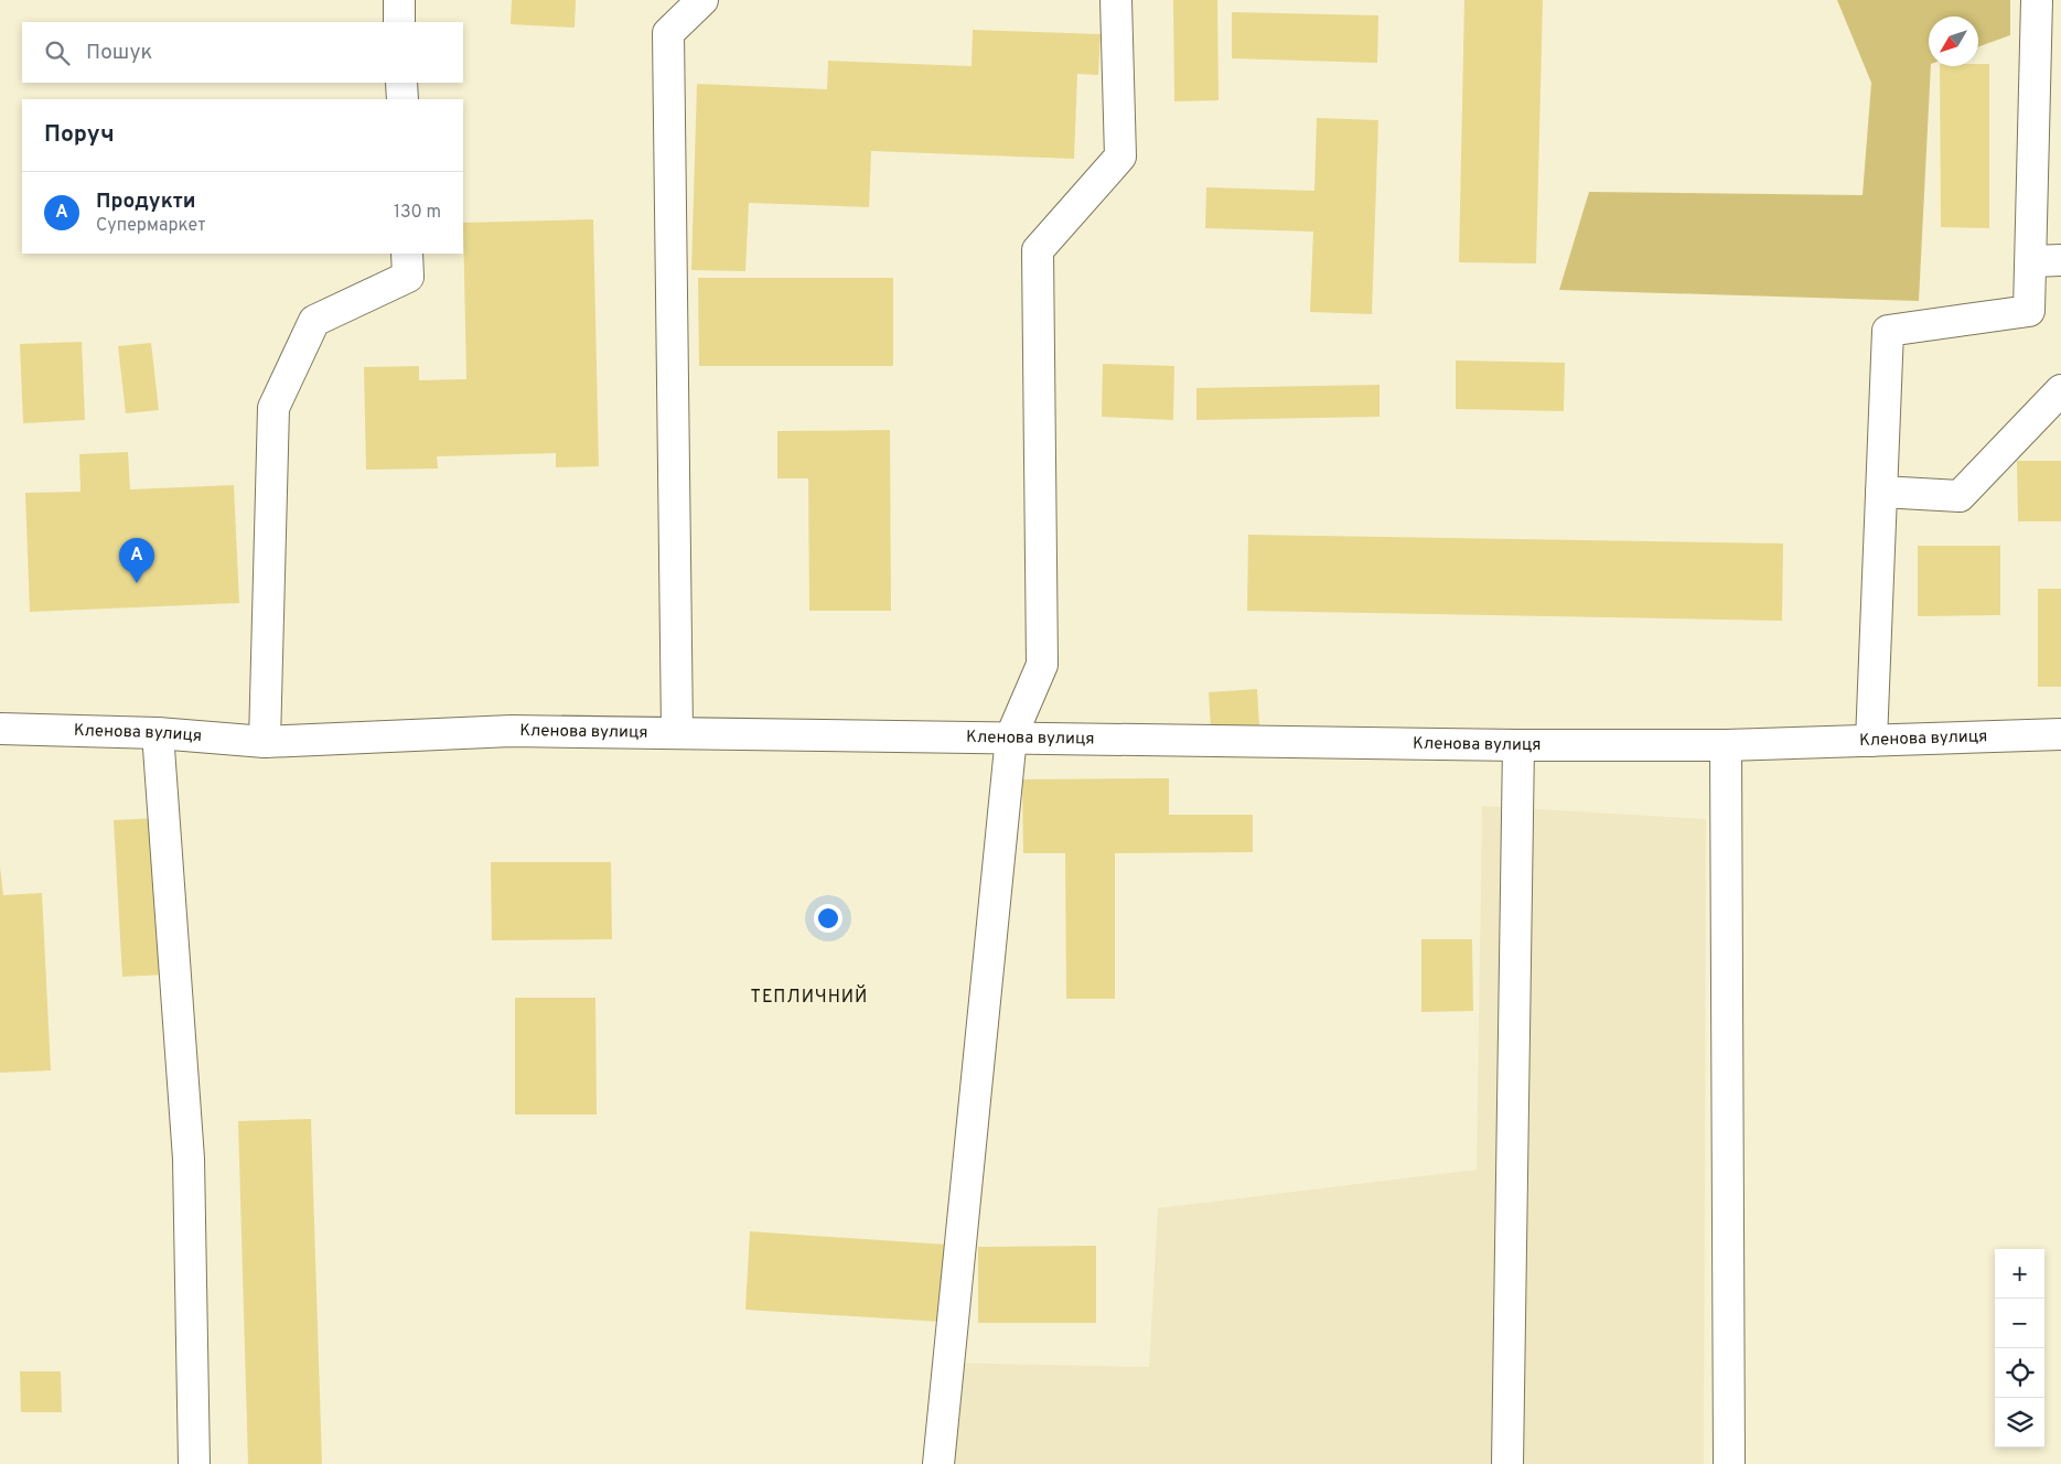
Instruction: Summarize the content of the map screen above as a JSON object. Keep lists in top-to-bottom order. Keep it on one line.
{"streets":{"street":["Кленова вулиця"]},"districts":["ТЕПЛИЧНИЙ"],"north":"bottom left","page":{"search":"Пошук","heading":"Поруч","list":[{"mark":"A","name":"Продукти","note":"Супермаркет","value":"130 m"}],"pins":"A","map_buttons":["+","−"]}}
